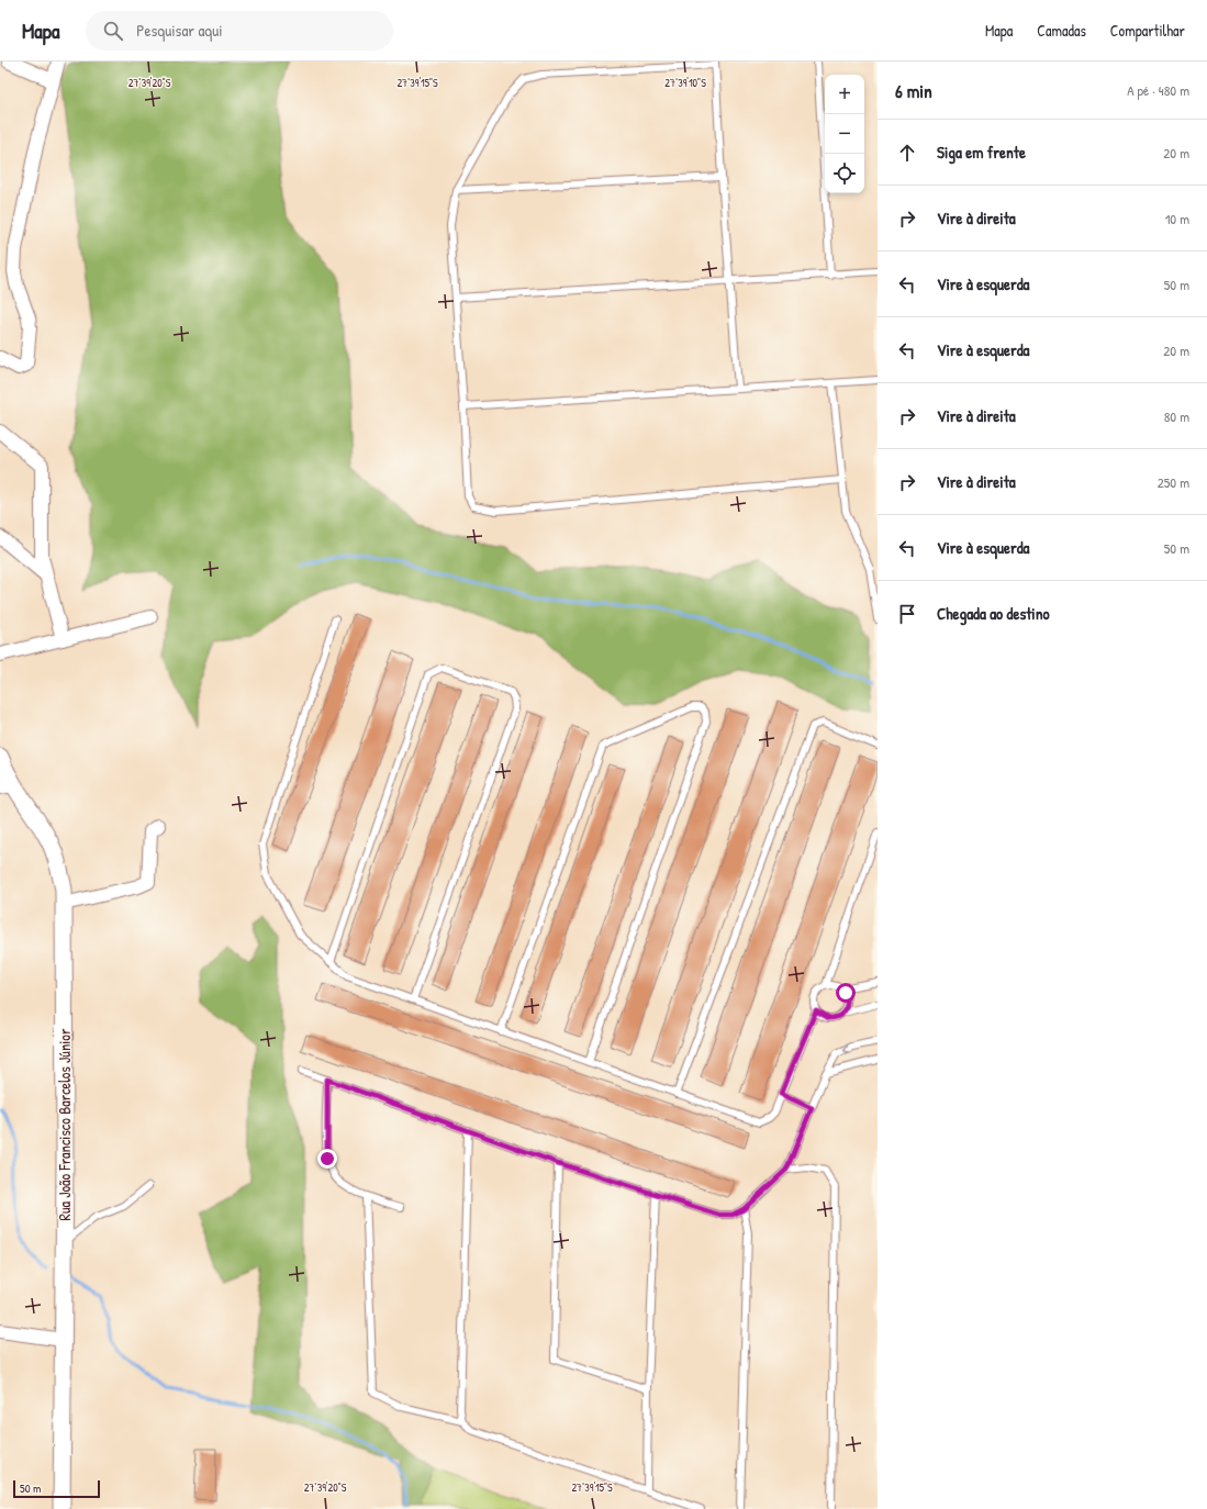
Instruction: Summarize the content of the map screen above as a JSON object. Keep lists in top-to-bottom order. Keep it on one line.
{"streets":{"street":["Rua João Francisco Barcelos Júnior"]},"scale_bar":"50 m","page":{"header":"Mapa","search":"Pesquisar aqui","nav":["Mapa","Camadas","Compartilhar"],"heading":["6 min","A pé · 480 m"],"map_buttons":["+","−"],"list":[["Siga em frente","20 m"],["Vire à direita","10 m"],["Vire à esquerda","50 m"],["Vire à esquerda","20 m"],["Vire à direita","80 m"],["Vire à direita","250 m"],["Vire à esquerda","50 m"],"Chegada ao destino"],"scale":"50 m"},"coordinates":["27°39'20\"S","27°39'15\"S","27°39'10\"S"]}
